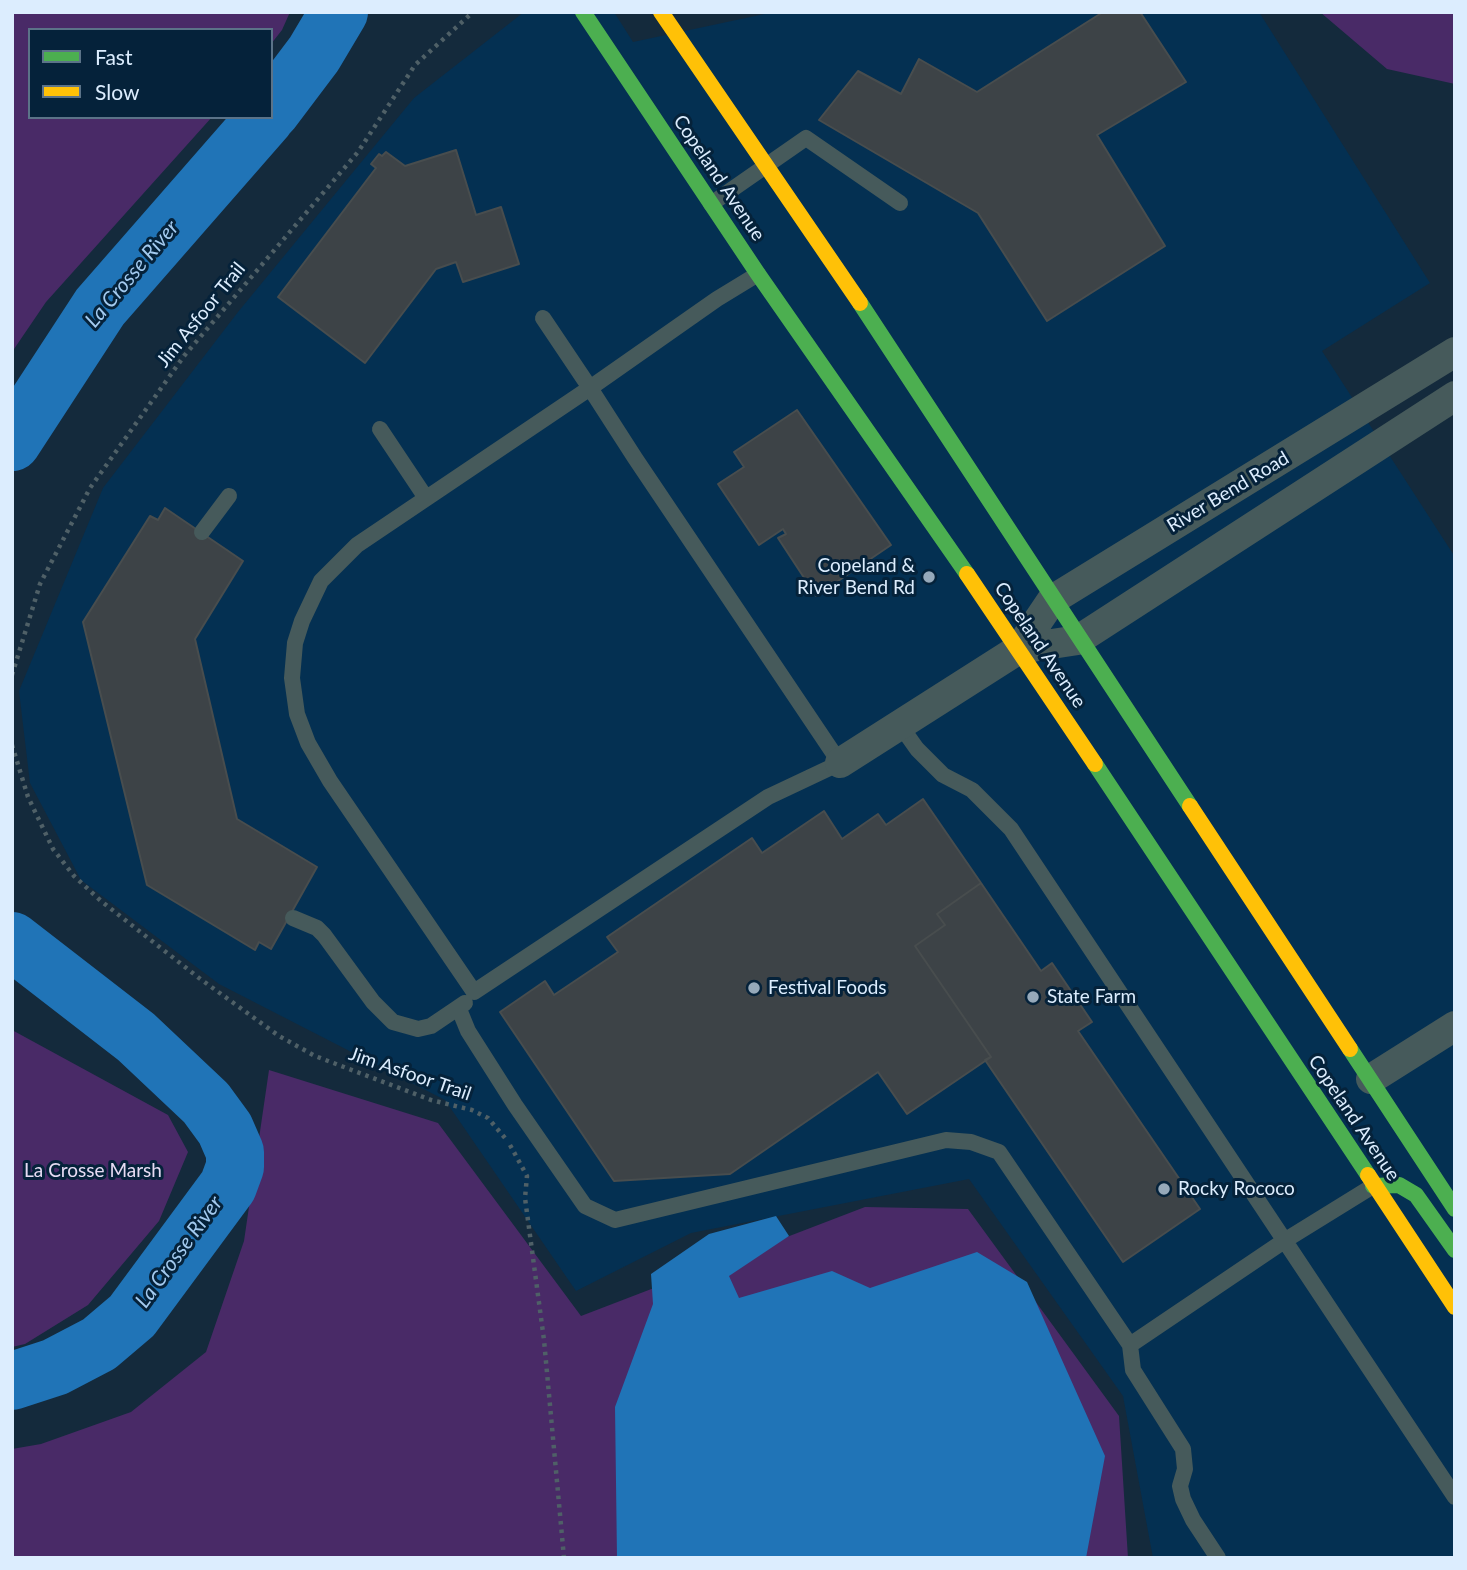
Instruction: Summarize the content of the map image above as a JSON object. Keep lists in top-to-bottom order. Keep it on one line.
{"streets":{"highway":["Copeland Avenue"],"street":["River Bend Road"],"path":["Jim Asfoor Trail"]},"crossings":[["Copeland Avenue","River Bend Road"]],"water":["La Crosse River"],"parks":["La Crosse Marsh"],"places":["Copeland & River Bend Rd","Festival Foods","State Farm","Rocky Rococo"],"legend":["Fast","Slow"]}
